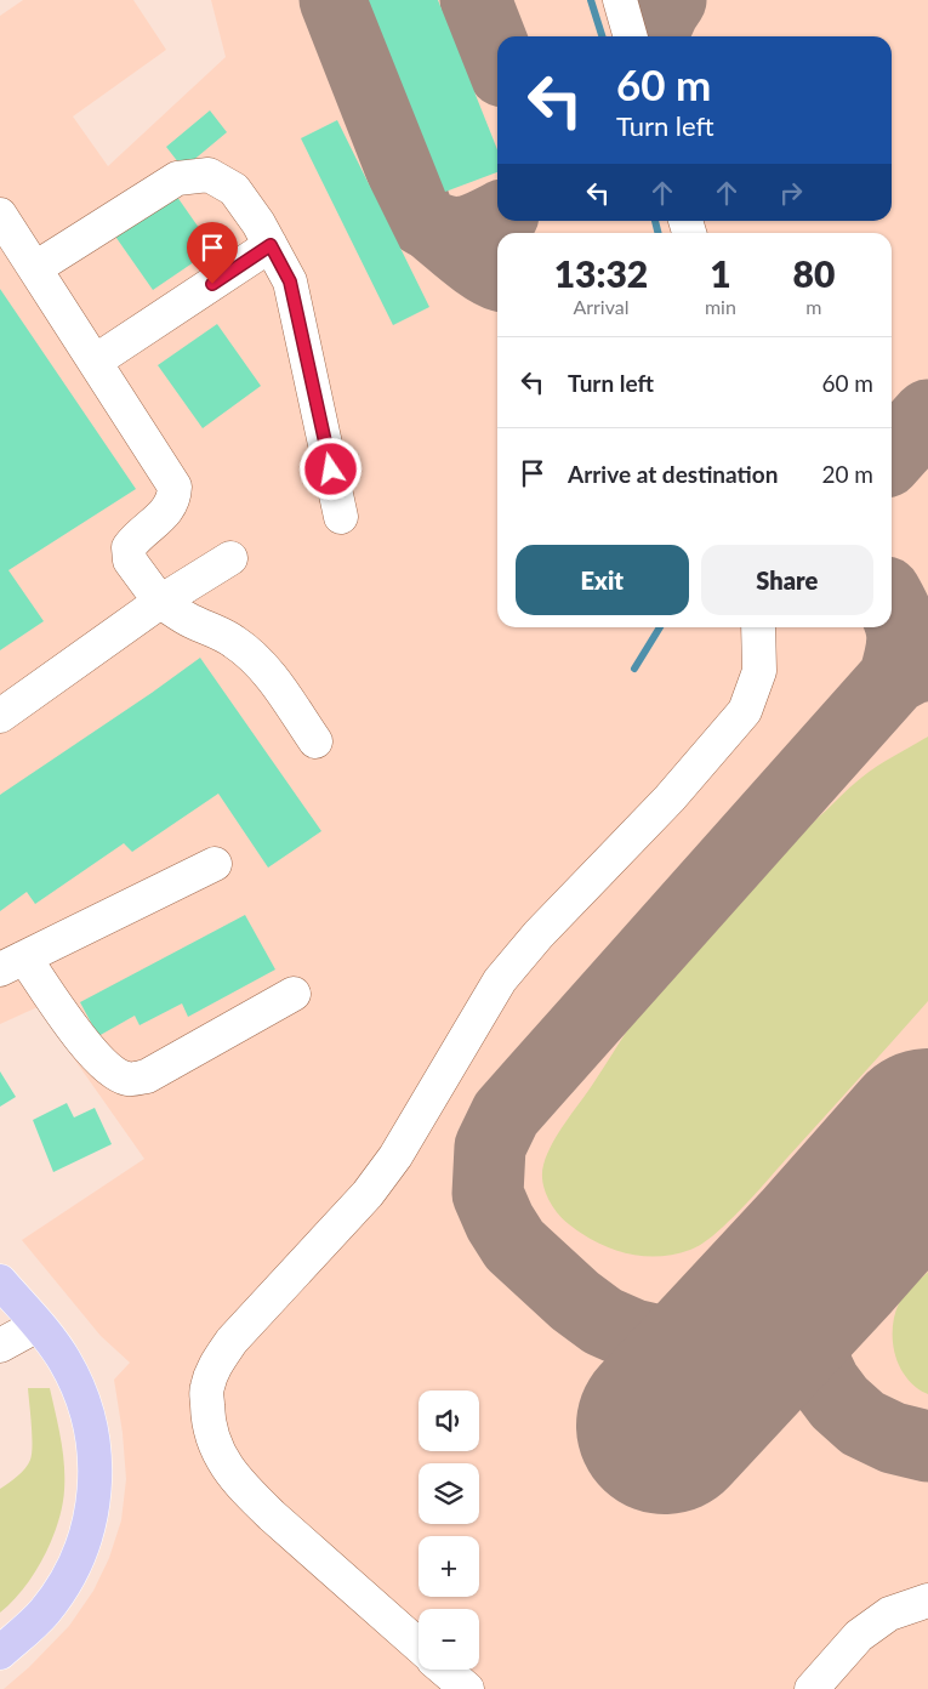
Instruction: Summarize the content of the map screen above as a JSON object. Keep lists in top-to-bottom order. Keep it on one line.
{"page":{"turn":["60 m","Turn left"],"eta":["13:32","Arrival","1","min","80","m"],"list":[{"name":"Turn left","value":"60 m"},{"name":"Arrive at destination","value":"20 m"}],"buttons":["Exit","Share"],"map_buttons":["+","−"]}}
